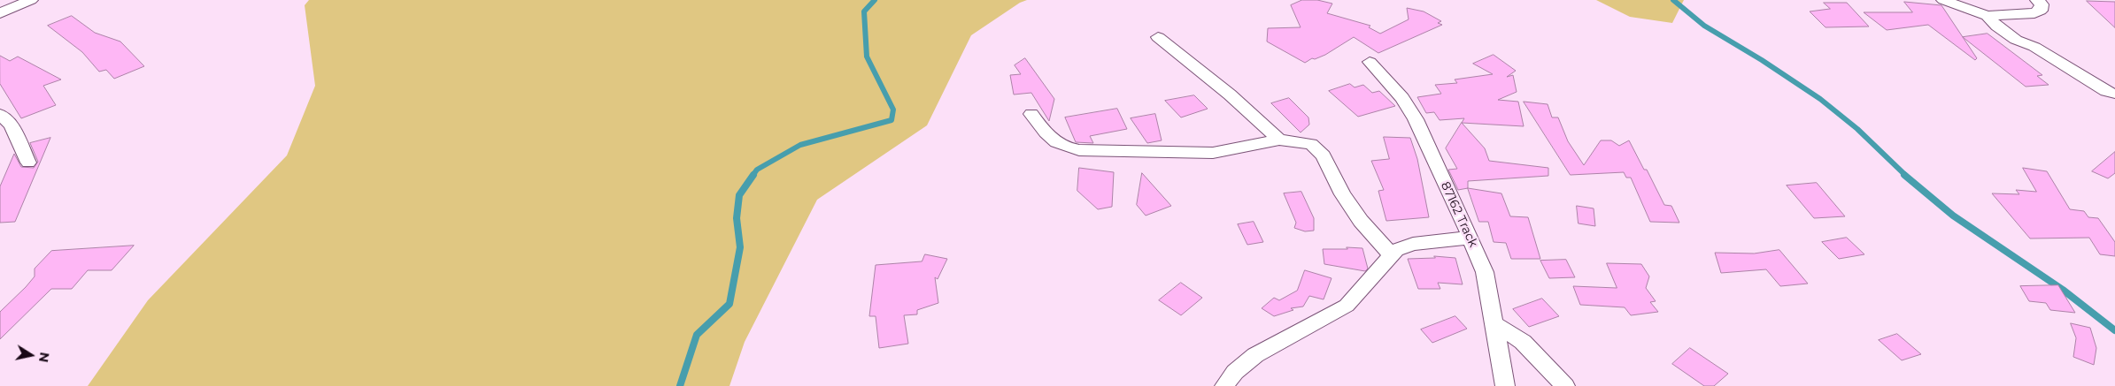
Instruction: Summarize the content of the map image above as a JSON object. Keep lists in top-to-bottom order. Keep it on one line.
{"streets":{"street":["87162 Track"]},"north":"right"}
